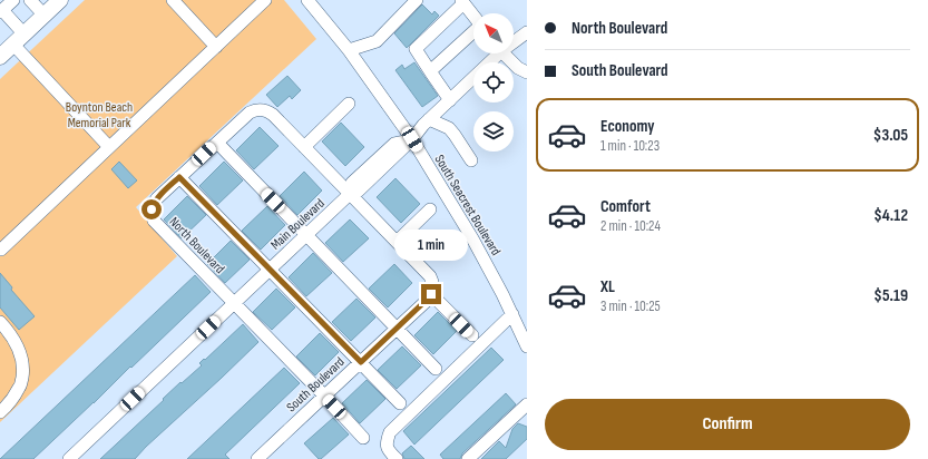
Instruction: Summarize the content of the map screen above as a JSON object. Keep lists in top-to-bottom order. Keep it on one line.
{"streets":{"street":["South Seacrest Boulevard","Main Boulevard","North Boulevard","South Boulevard"]},"crossings":[["South Seacrest Boulevard","Main Boulevard"],["Main Boulevard","North Boulevard"],["North Boulevard","South Boulevard"]],"parks":["Boynton Beach Memorial Park"],"north":"top left","page":{"banner":["North Boulevard","South Boulevard"],"list":[{"name":"Economy","note":"1 min · 10:23","value":"$3.05"},{"name":"Comfort","note":"2 min · 10:24","value":"$4.12"},{"name":"XL","note":"3 min · 10:25","value":"$5.19"}],"bubble":"1 min","buttons":"Confirm"}}
